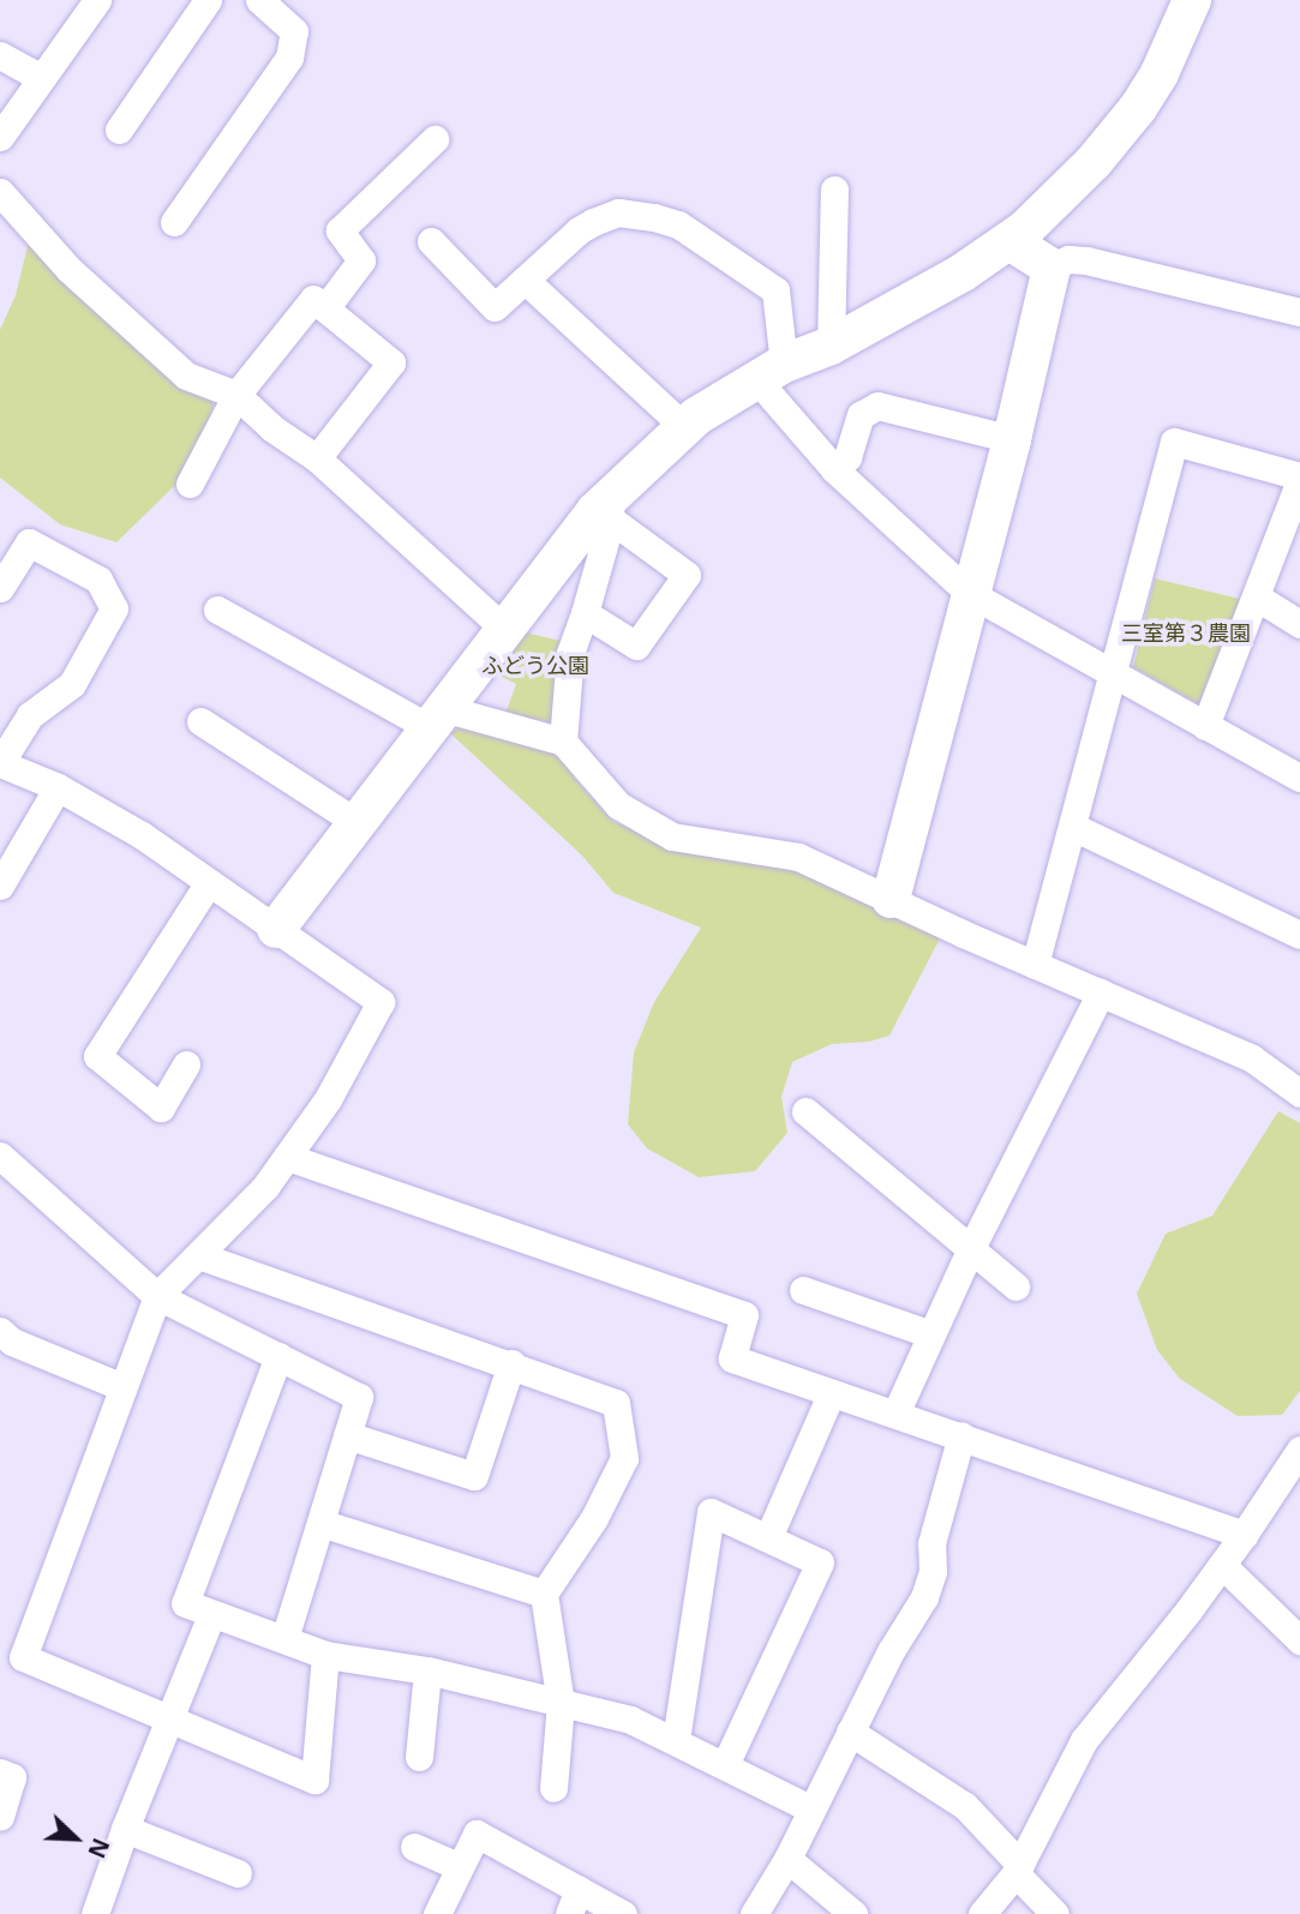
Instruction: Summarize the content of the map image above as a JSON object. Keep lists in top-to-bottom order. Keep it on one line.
{"parks":["三室第３農園","ふどう公園"],"north":"bottom right"}
